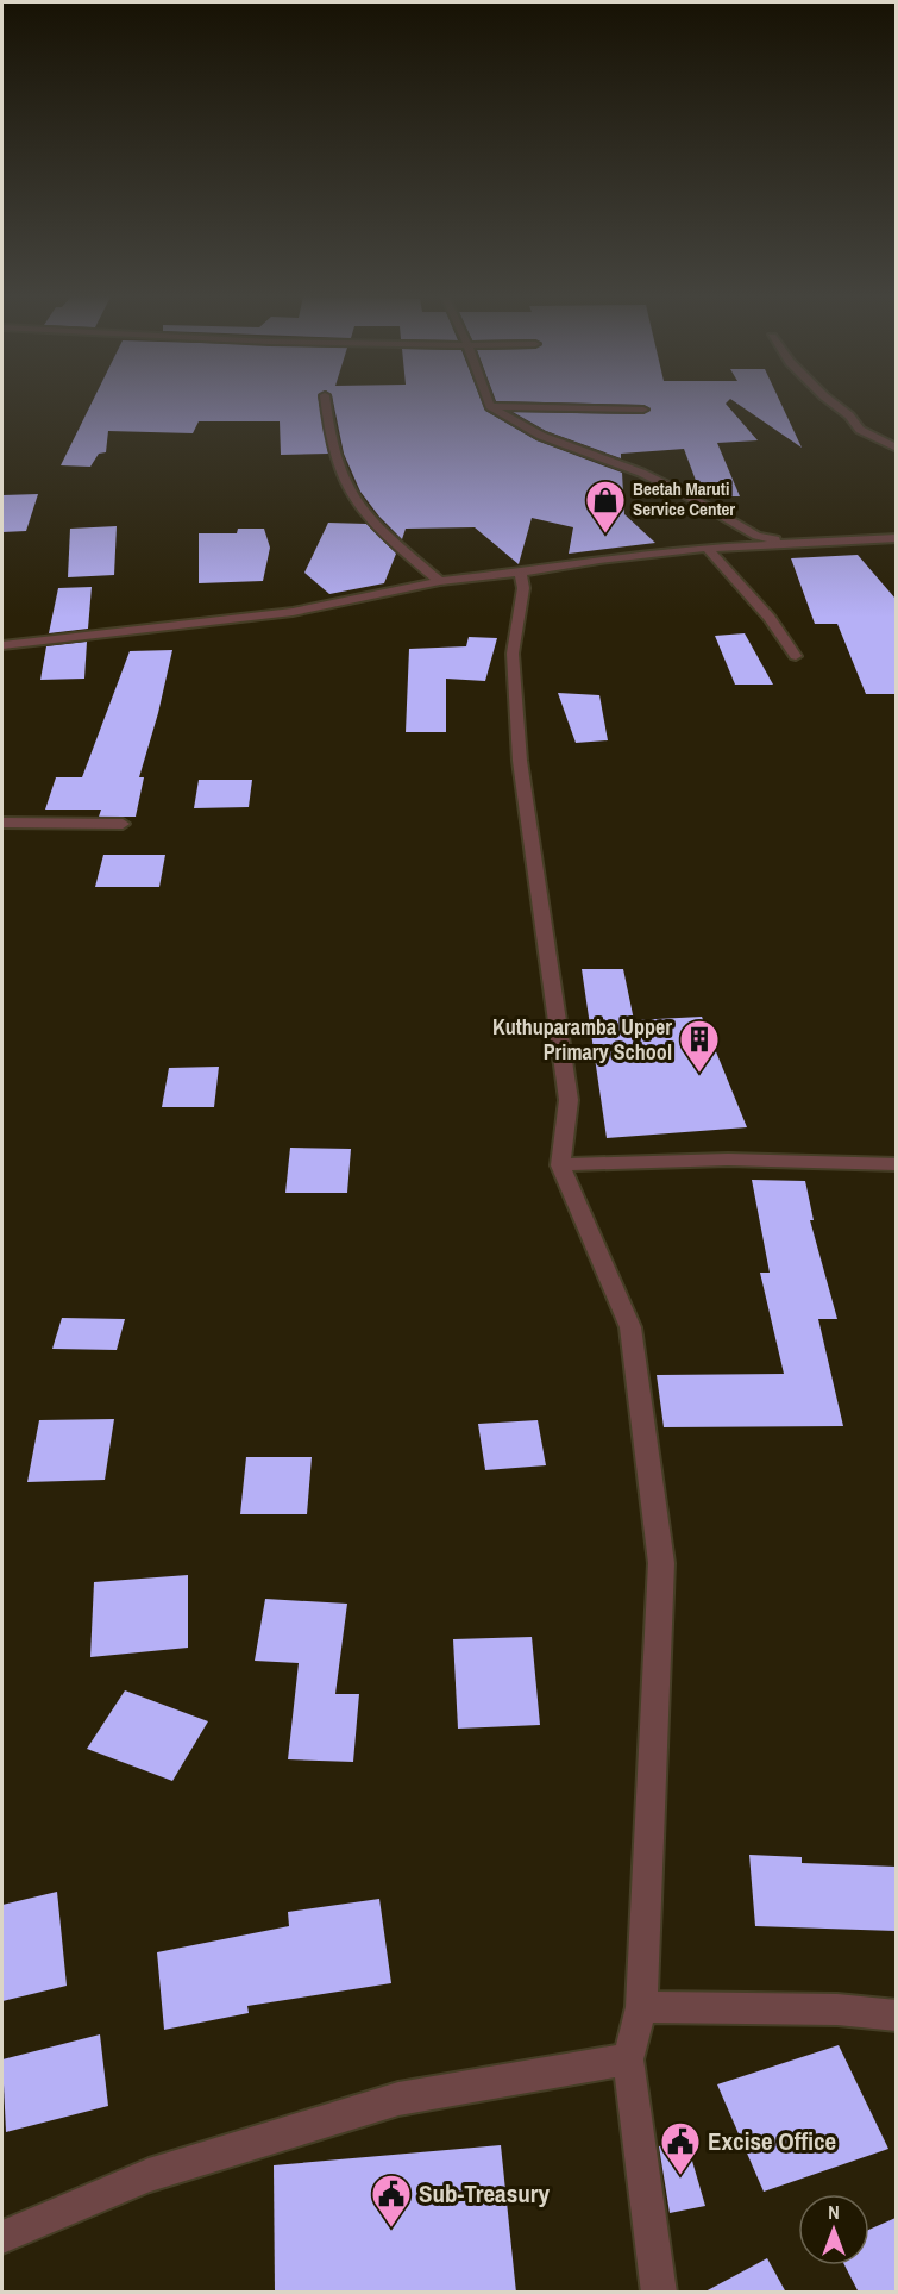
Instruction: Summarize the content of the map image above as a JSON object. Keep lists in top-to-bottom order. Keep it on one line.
{"places":{"shop":["Beetah Maruti Service Center"],"building":["Kuthuparamba Upper Primary School"],"public building":["Excise Office","Sub-Treasury"]},"north":"top"}
